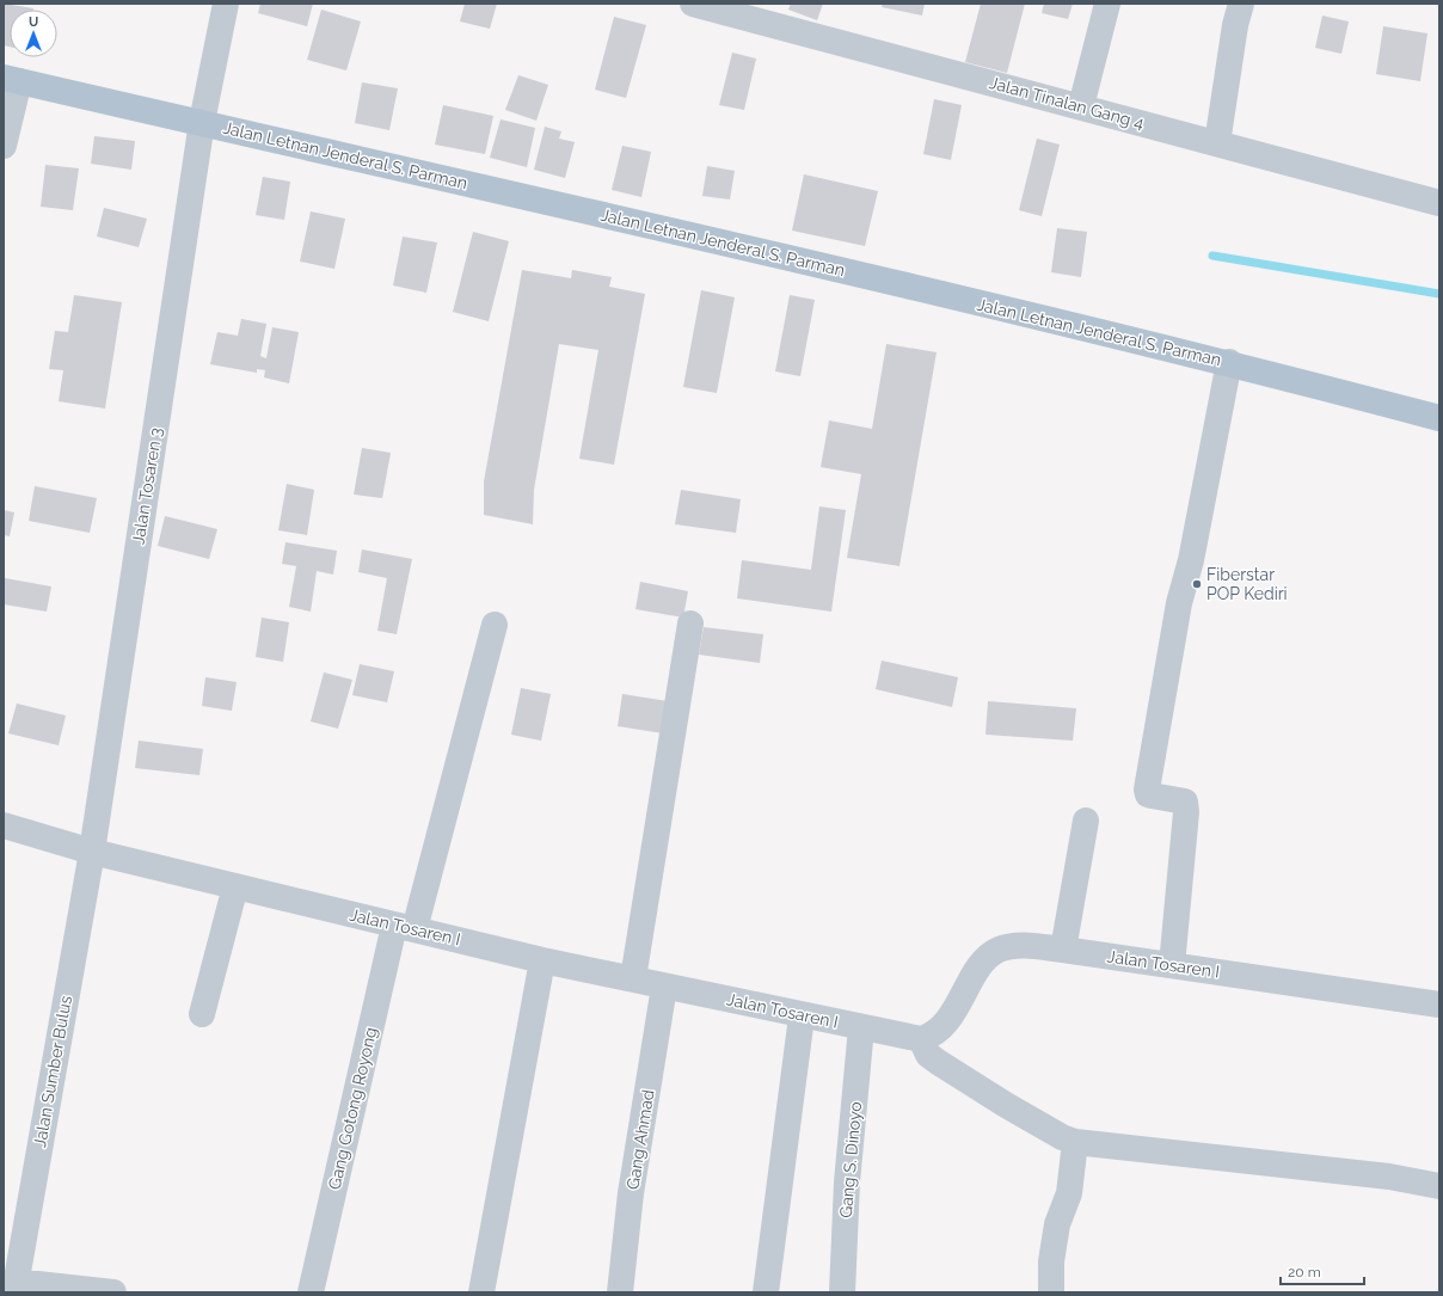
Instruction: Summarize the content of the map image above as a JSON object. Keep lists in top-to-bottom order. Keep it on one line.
{"streets":{"main road":["Jalan Letnan Jenderal S. Parman"],"street":["Jalan Tinalan Gang 4","Jalan Tosaren 3","Jalan Tosaren I","Jalan Sumber Bulus","Gang Gotong Royong","Gang Ahmad","Gang S. Dinoyo"]},"crossings":[["Jalan Letnan Jenderal S. Parman","Jalan Tosaren 3"],["Jalan Tosaren 3","Jalan Tosaren I"],["Jalan Tosaren 3","Jalan Sumber Bulus"],["Jalan Tosaren I","Jalan Sumber Bulus"],["Jalan Tosaren I","Gang Gotong Royong"],["Jalan Tosaren I","Gang Ahmad"],["Jalan Tosaren I","Gang S. Dinoyo"]],"places":["Fiberstar POP Kediri"],"scale_bar":"20 m","north":"top"}
